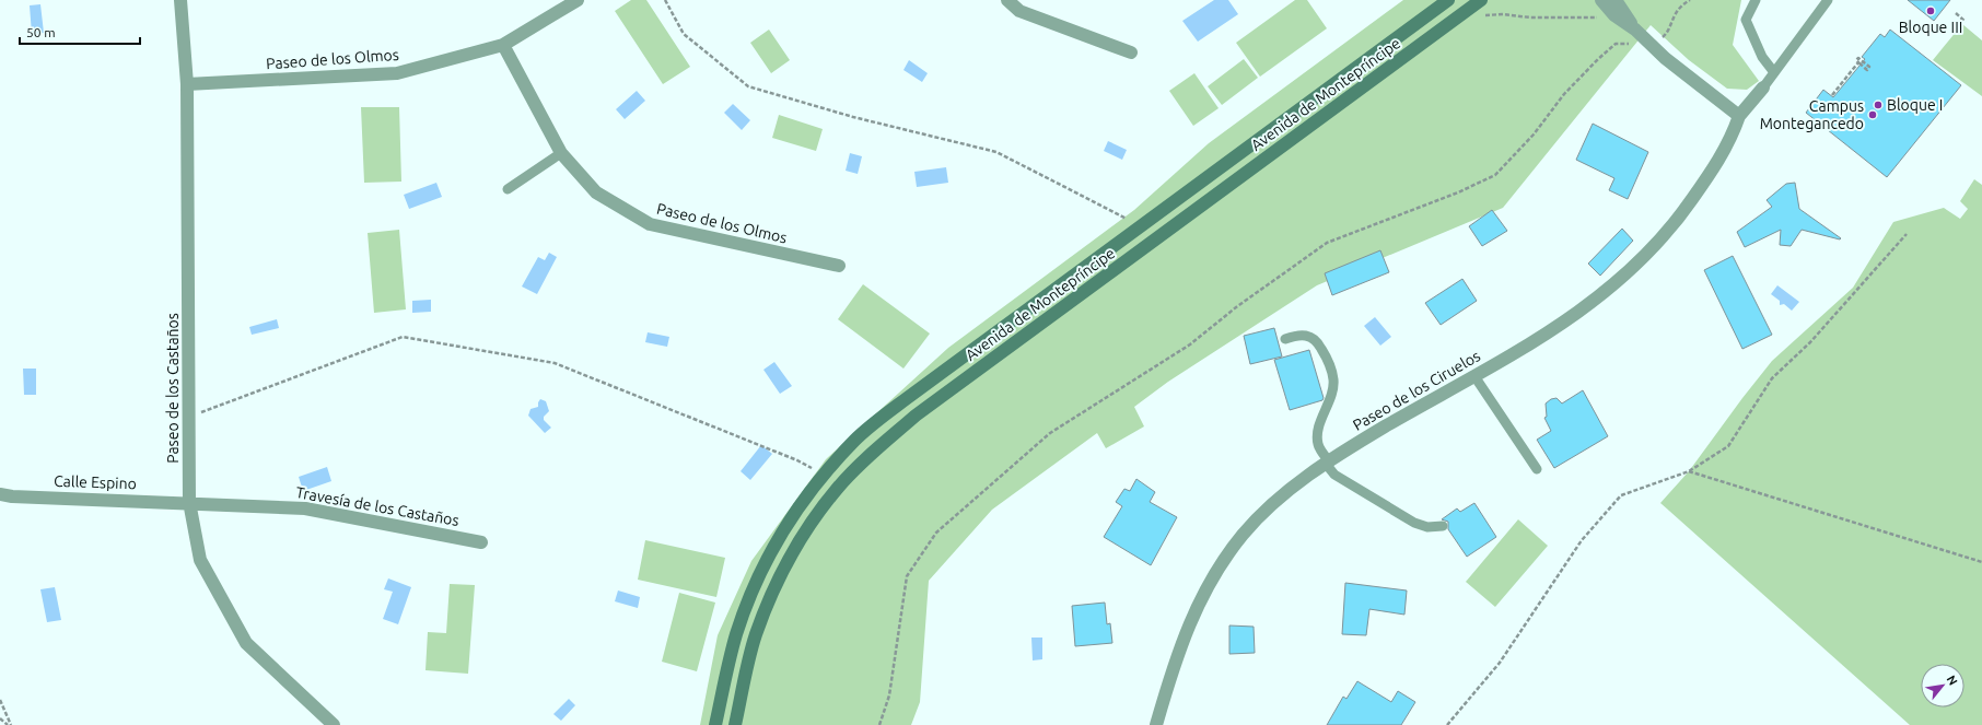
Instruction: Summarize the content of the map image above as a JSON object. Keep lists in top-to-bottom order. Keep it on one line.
{"streets":{"street":["Paseo de los Olmos","Avenida de Montepríncipe","Paseo de los Castaños","Paseo de los Ciruelos","Calle Espino","Travesía de los Castaños"]},"crossings":[["Paseo de los Olmos","Paseo de los Castaños"],["Paseo de los Castaños","Calle Espino"],["Paseo de los Castaños","Travesía de los Castaños"],["Calle Espino","Travesía de los Castaños"]],"places":["Bloque III","Bloque I","Campus Montegancedo"],"scale_bar":"50 m","north":"top right"}
